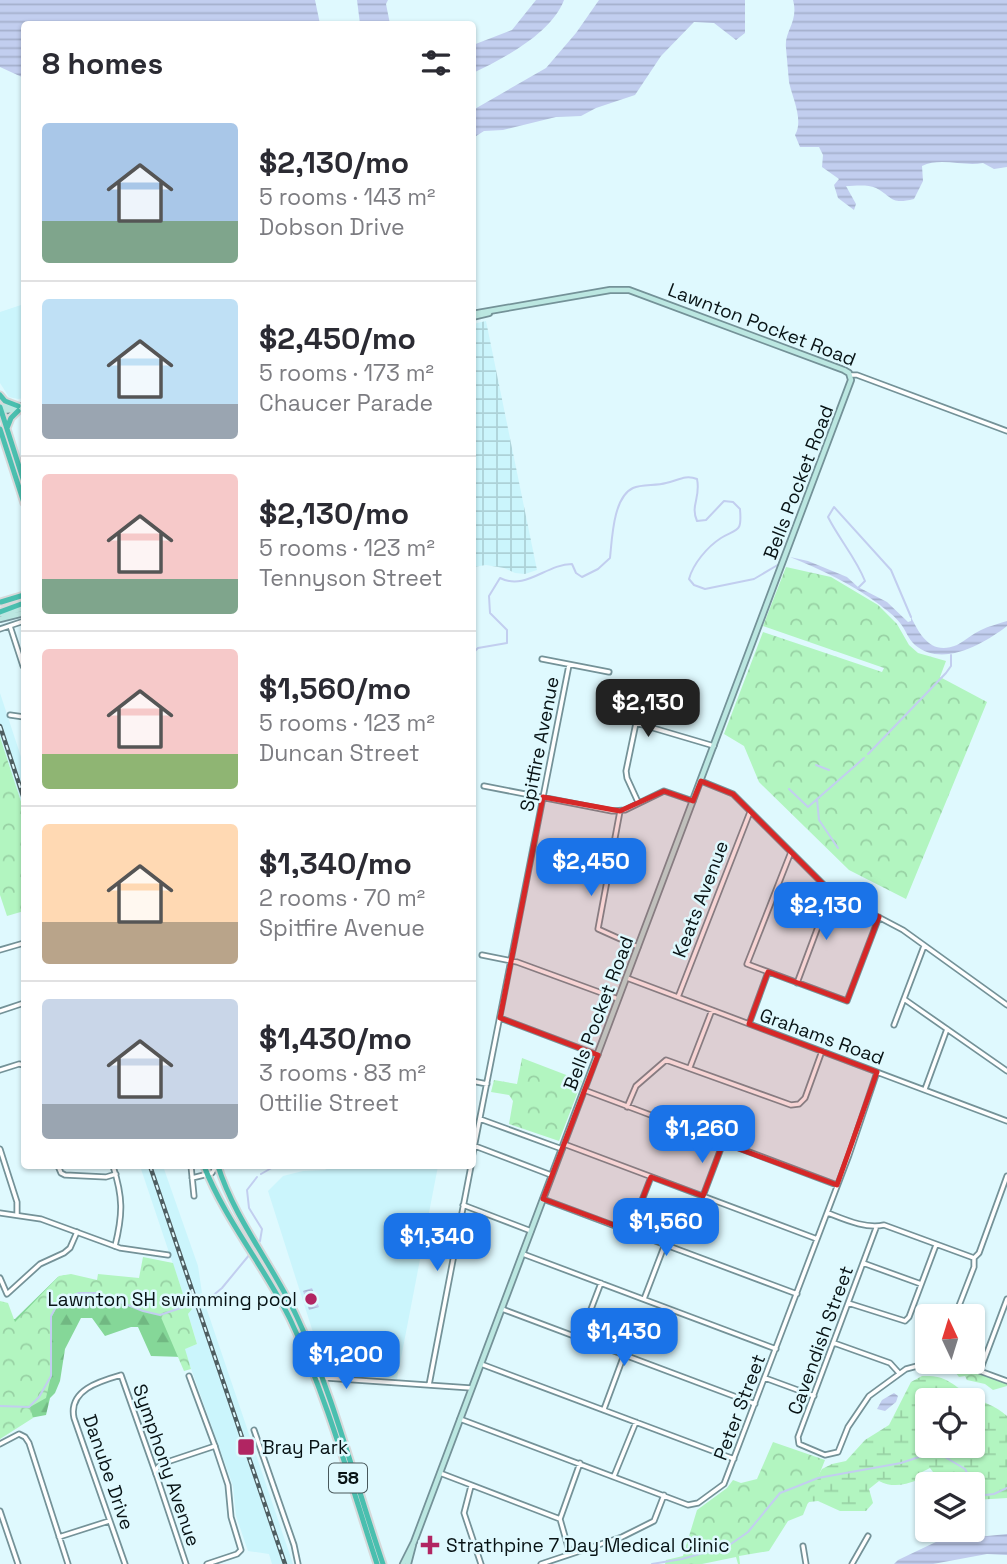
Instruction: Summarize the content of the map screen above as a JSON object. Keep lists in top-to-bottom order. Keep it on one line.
{"streets":{"highway":["58"],"main road":["Lawnton Pocket Road","Bells Pocket Road"],"street":["Spitfire Avenue","Keats Avenue","Grahams Road","Cavendish Street","Peter Street","Symphony Avenue","Danube Drive"]},"crossings":[["Lawnton Pocket Road","Bells Pocket Road"],["Bells Pocket Road","Grahams Road"],["Bells Pocket Road","Peter Street"],["Keats Avenue","Grahams Road"],["Grahams Road","Peter Street"],["Symphony Avenue","Danube Drive"]],"places":{"other":["Lawnton SH swimming pool"],"transit":["Bray Park"],"health":["Strathpine 7 Day Medical Clinic"]},"north":"top","page":{"heading":"8 homes","list":[{"name":"$2,130/mo","note":"5 rooms · 143 m² · Dobson Drive"},{"name":"$2,450/mo","note":"5 rooms · 173 m² · Chaucer Parade"},{"name":"$2,130/mo","note":"5 rooms · 123 m² · Tennyson Street"},{"name":"$1,560/mo","note":"5 rooms · 123 m² · Duncan Street"},{"name":"$1,340/mo","note":"2 rooms · 70 m² · Spitfire Avenue"},{"name":"$1,430/mo","note":"3 rooms · 83 m² · Ottilie Street"}],"price":["$2,130","$2,450","$2,130","$1,260","$1,560","$1,340","$1,430","$1,200"]}}
